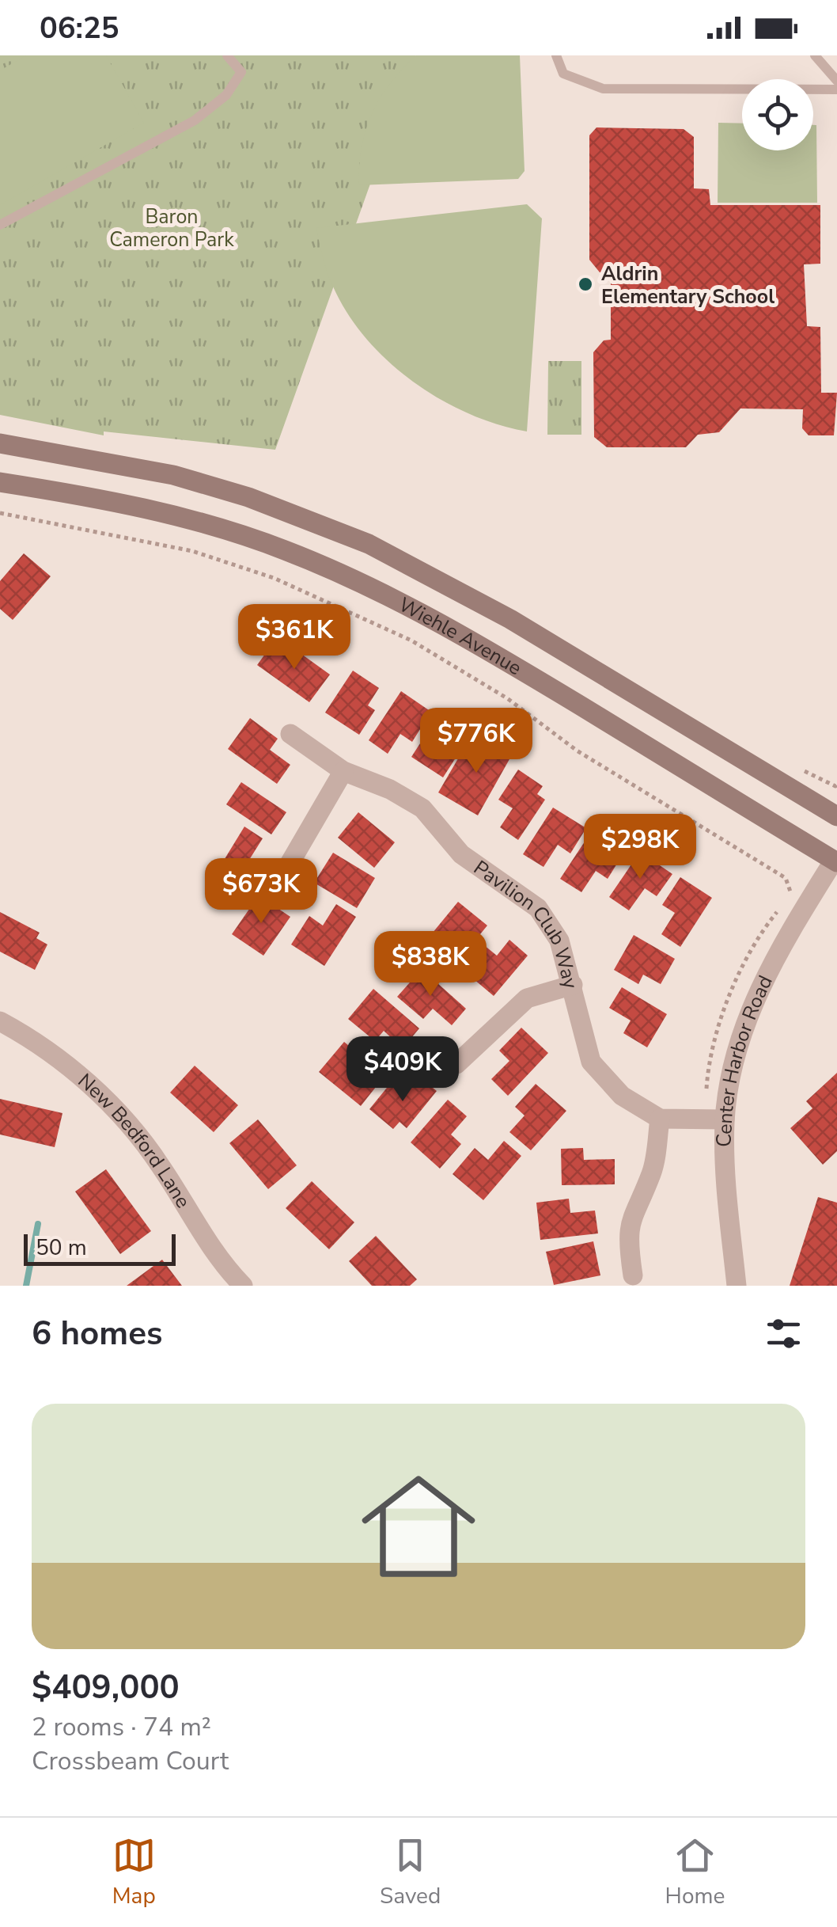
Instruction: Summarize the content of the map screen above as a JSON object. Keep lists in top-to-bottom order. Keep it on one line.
{"streets":{"main road":["Wiehle Avenue"],"street":["Pavilion Club Way","Center Harbor Road","New Bedford Lane"]},"crossings":[["Wiehle Avenue","Center Harbor Road"]],"parks":["Baron Cameron Park"],"places":["Aldrin Elementary School"],"scale_bar":"50 m","page":{"status":"06:25","price":["$361K","$776K","$298K","$673K","$838K","$409K"],"scale":"50 m","heading":"6 homes","list":[{"name":"$409,000","note":"2 rooms · 74 m² · Crossbeam Court"}],"tabs":["Map","Saved","Home"]}}
